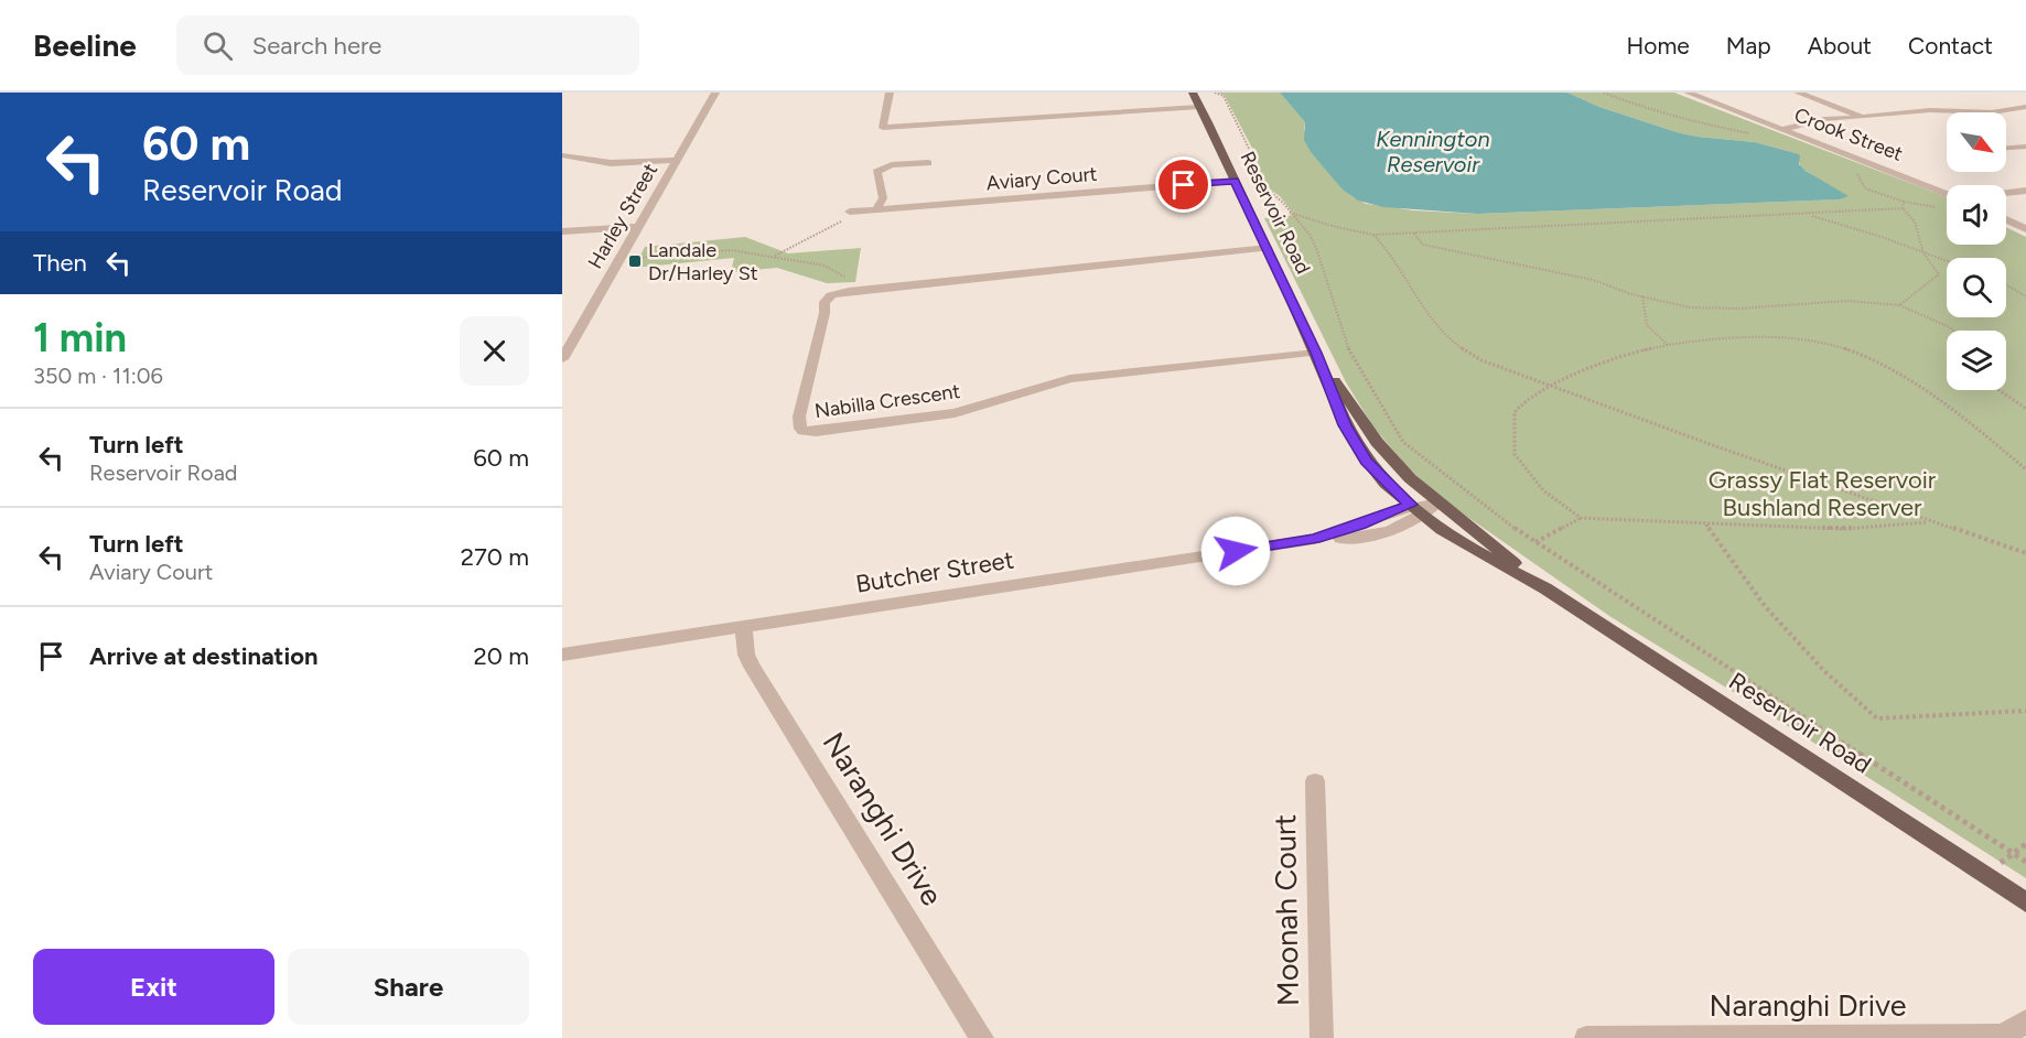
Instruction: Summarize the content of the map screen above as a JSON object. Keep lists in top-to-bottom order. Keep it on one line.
{"streets":{"main road":["Reservoir Road"],"street":["Crook Street","Aviary Court","Harley Street","Nabilla Crescent","Butcher Street","Naranghi Drive","Moonah Court"]},"crossings":[["Aviary Court","Reservoir Road"],["Reservoir Road","Nabilla Crescent"],["Reservoir Road","Butcher Street"],["Butcher Street","Naranghi Drive"]],"water":["Kennington Reservoir"],"parks":["Grassy Flat Reservoir Bushland Reserver"],"places":{"transit":["Landale Dr/Harley St"]},"north":"bottom right","page":{"header":"Beeline","search":"Search here","nav":["Home","Map","About","Contact"],"turn":["60 m","Reservoir Road"],"then":"Then","heading":["1 min","350 m · 11:06"],"list":[{"name":"Turn left","note":"Reservoir Road","value":"60 m"},{"name":"Turn left","note":"Aviary Court","value":"270 m"},{"name":"Arrive at destination","value":"20 m"}],"buttons":["Exit","Share"]}}
